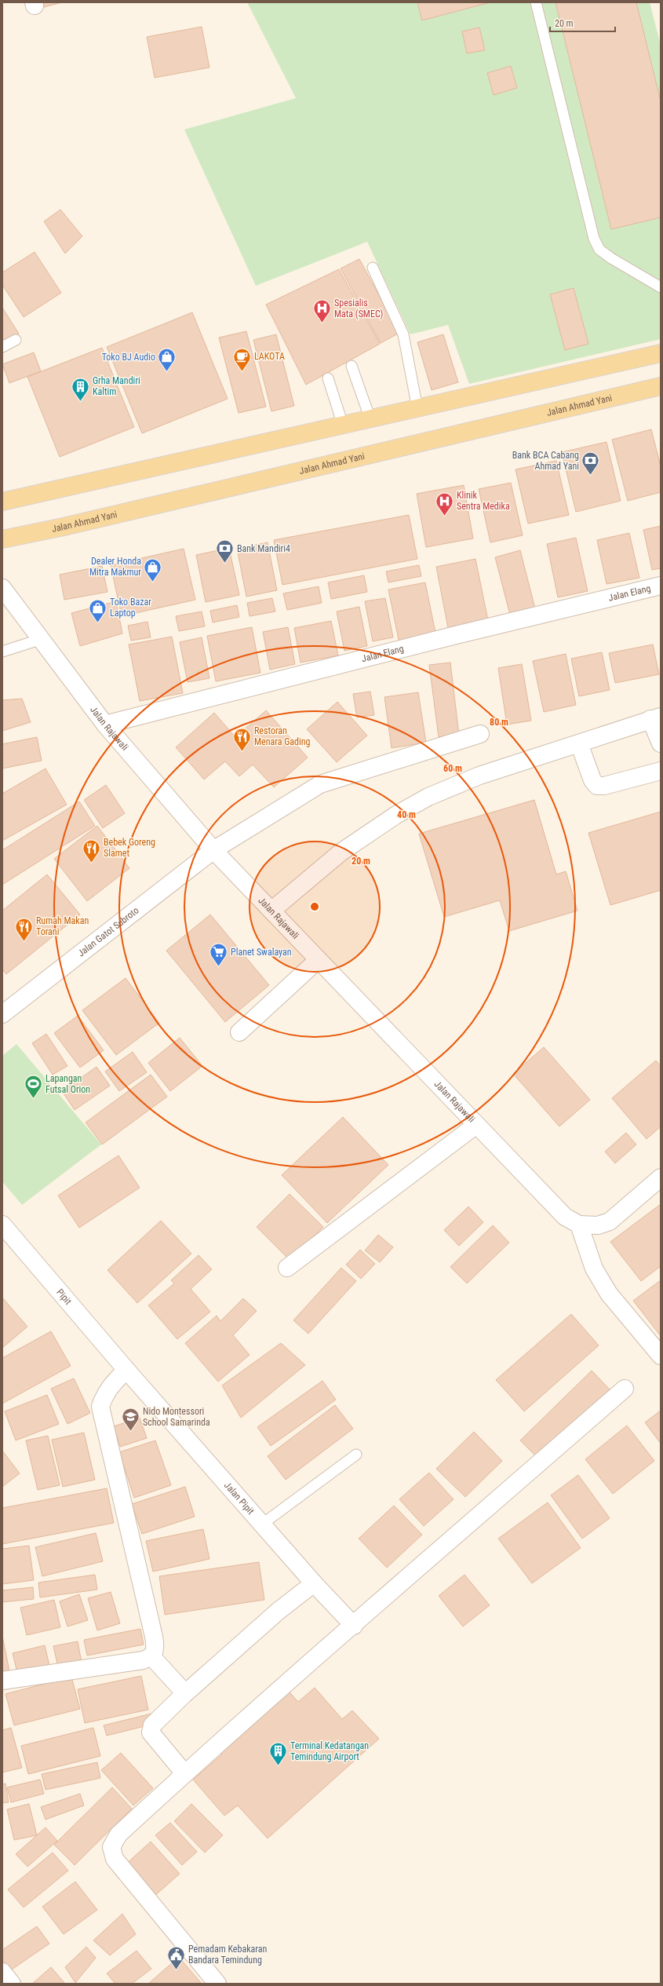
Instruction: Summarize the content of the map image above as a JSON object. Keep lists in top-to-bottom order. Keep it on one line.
{"streets":{"main road":["Jalan Ahmad Yani"],"street":["Jalan Elang","Jalan Rajawali","Jalan Gatot Subroto","Pipit","Jalan Pipit"]},"crossings":[["Jalan Elang","Jalan Rajawali"],["Jalan Rajawali","Jalan Gatot Subroto"],["Pipit","Jalan Pipit"]],"places":{"hospital":["Spesialis Mata (SMEC)","Klinik Sentra Medika"],"cafe":["LAKOTA"],"shop":["Toko BJ Audio","Dealer Honda Mitra Makmur","Toko Bazar Laptop"],"building":["Grha Mandiri Kaltim","Terminal Kedatangan Temindung Airport"],"bank":["Bank BCA Cabang Ahmad Yani","Bank Mandiri4"],"restaurant":["Restoran Menara Gading","Bebek Goreng Slamet","Rumah Makan Torani"],"supermarket":["Planet Swalayan"],"sports":["Lapangan Futsal Orion"],"school or university":["Nido Montessori School Samarinda"],"public building":["Pemadam Kebakaran Bandara Temindung"]},"scale_bar":"20 m","rings":["80 m","60 m","40 m","20 m"]}
